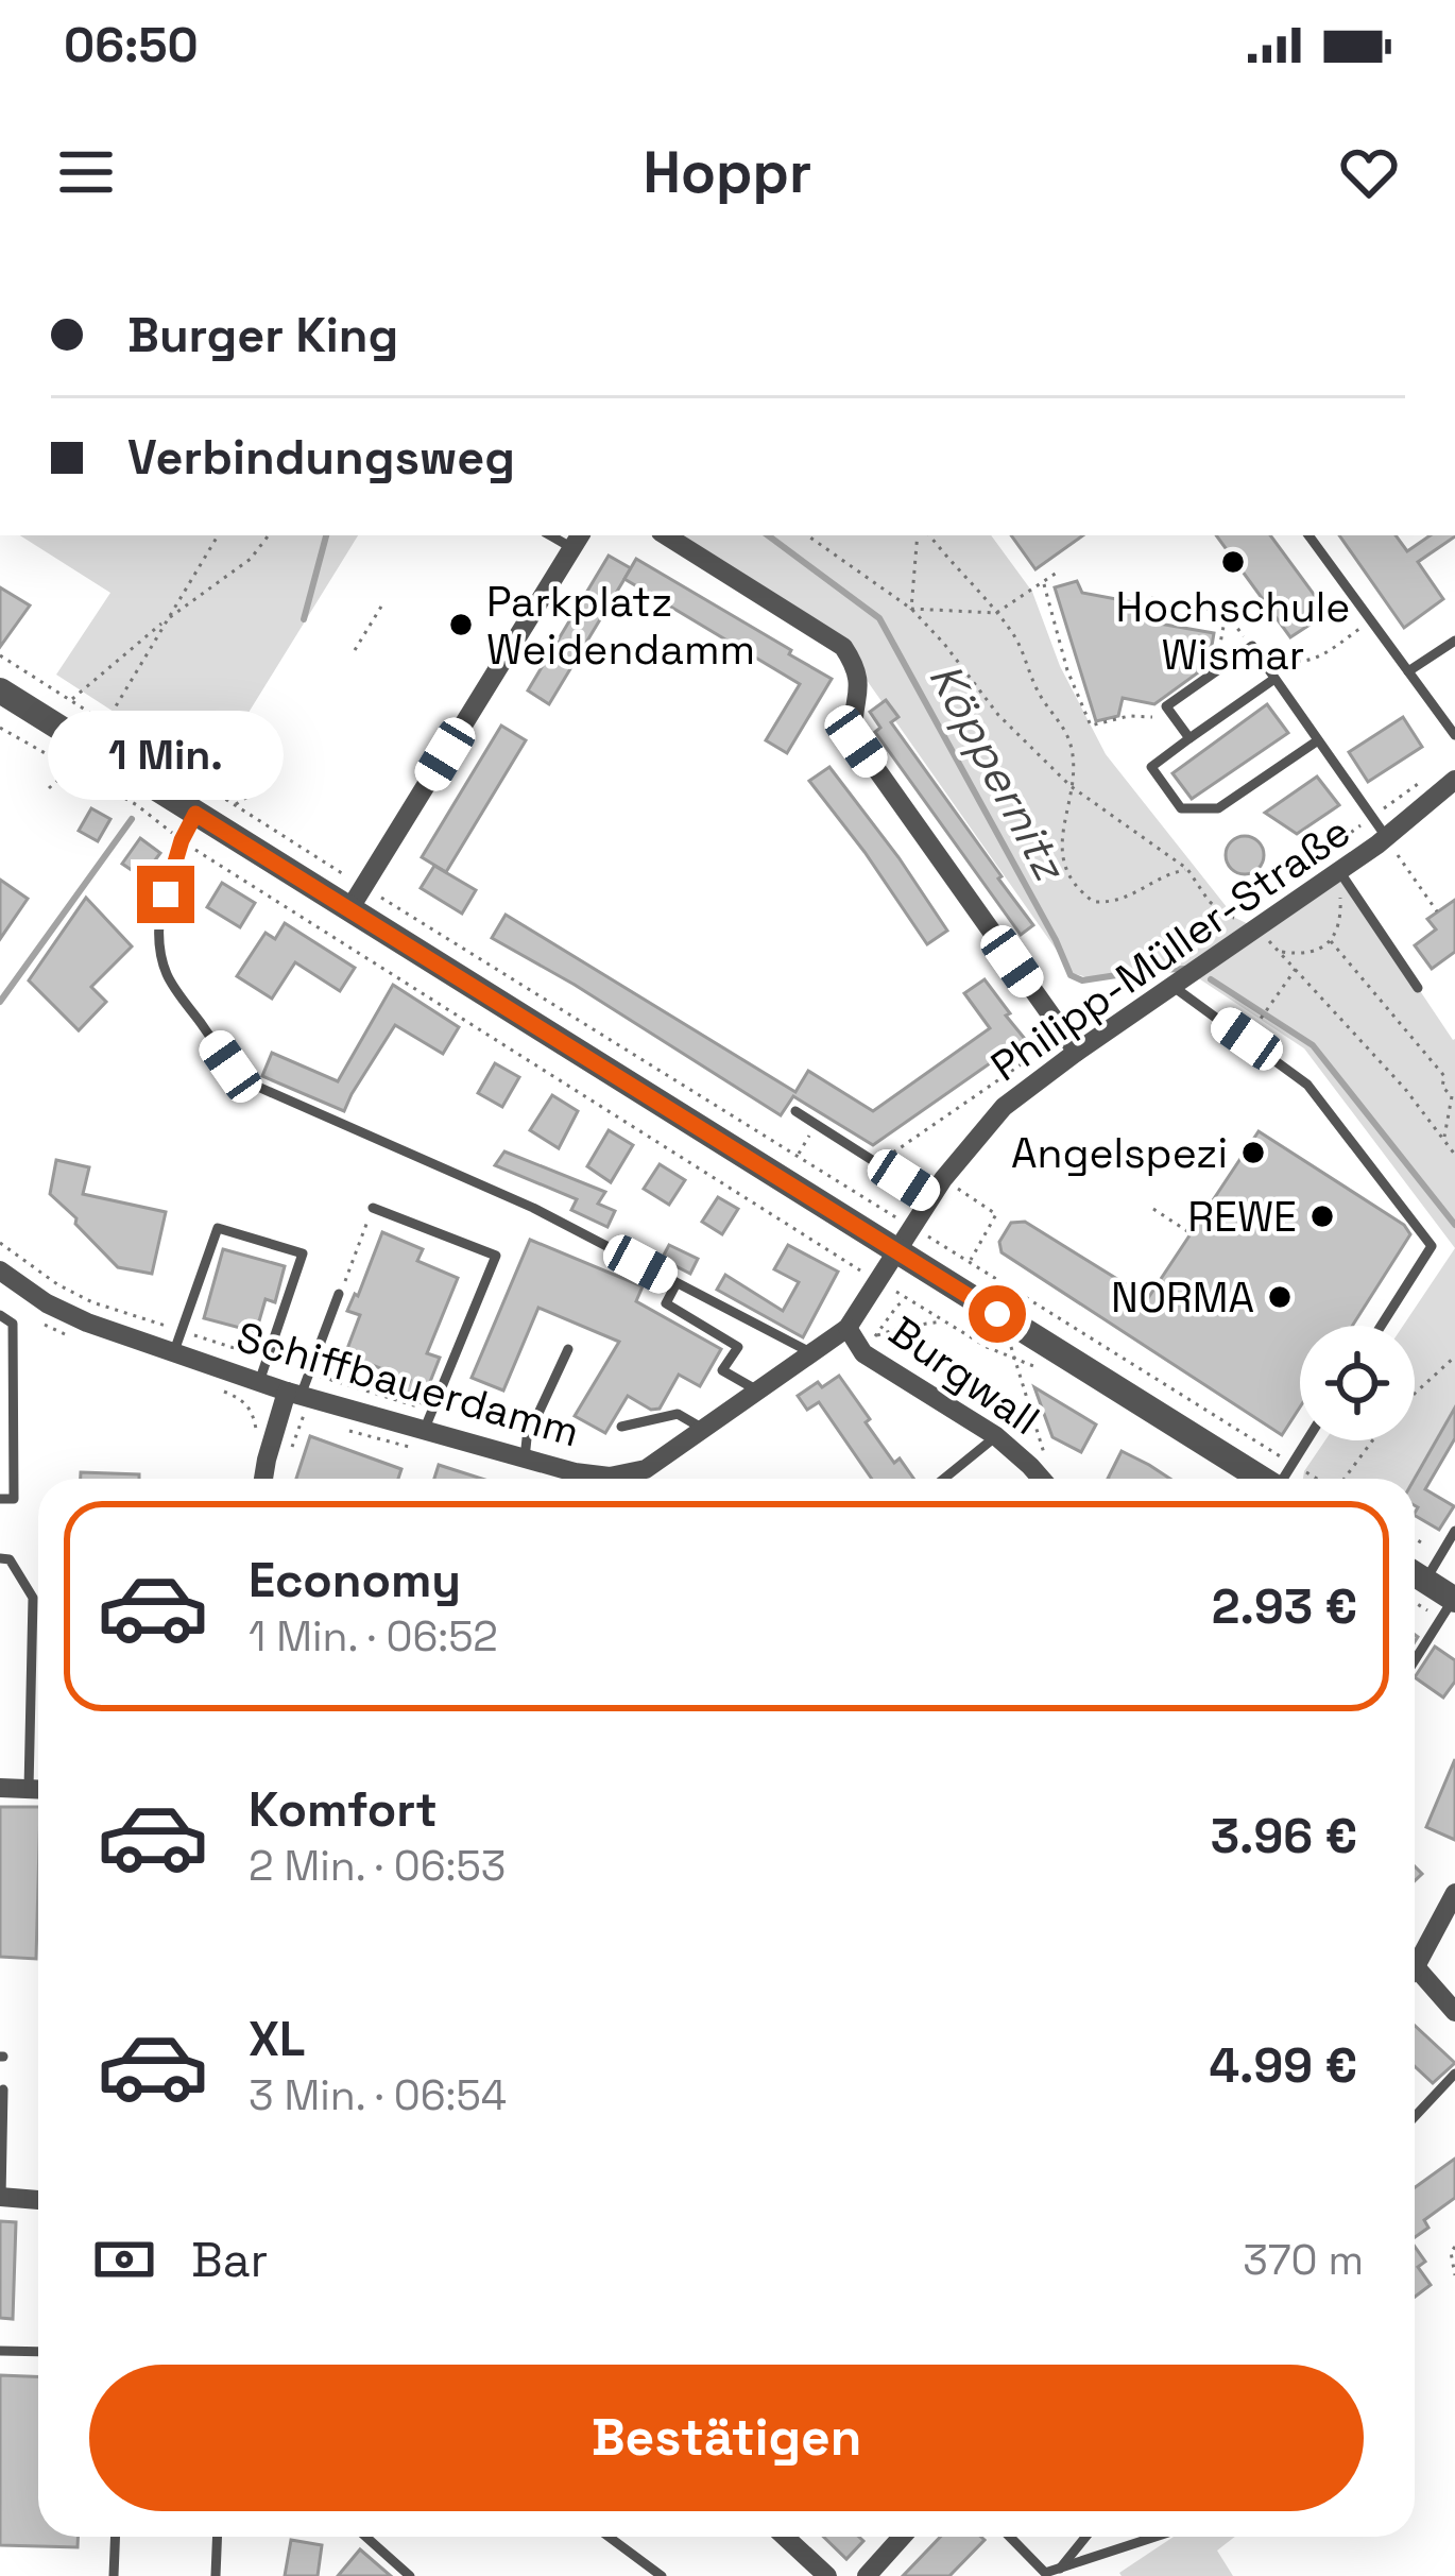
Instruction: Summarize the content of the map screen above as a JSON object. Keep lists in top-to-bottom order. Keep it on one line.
{"streets":{"street":["Philipp-Müller-Straße","Burgwall","Schiffbauerdamm"]},"crossings":[["Philipp-Müller-Straße","Burgwall"],["Burgwall","Schiffbauerdamm"]],"water":["Köppernitz"],"places":["Hochschule Wismar","Parkplatz Weidendamm","Angelspezi","REWE","NORMA"],"page":{"status":"06:50","header":"Hoppr","banner":["Burger King","Verbindungsweg"],"bubble":"1 Min.","list":[{"name":"Economy","note":"1 Min. · 06:52","value":"2.93 €"},{"name":"Komfort","note":"2 Min. · 06:53","value":"3.96 €"},{"name":"XL","note":"3 Min. · 06:54","value":"4.99 €"}],"pay":["Bar","370 m"],"buttons":"Bestätigen"}}
